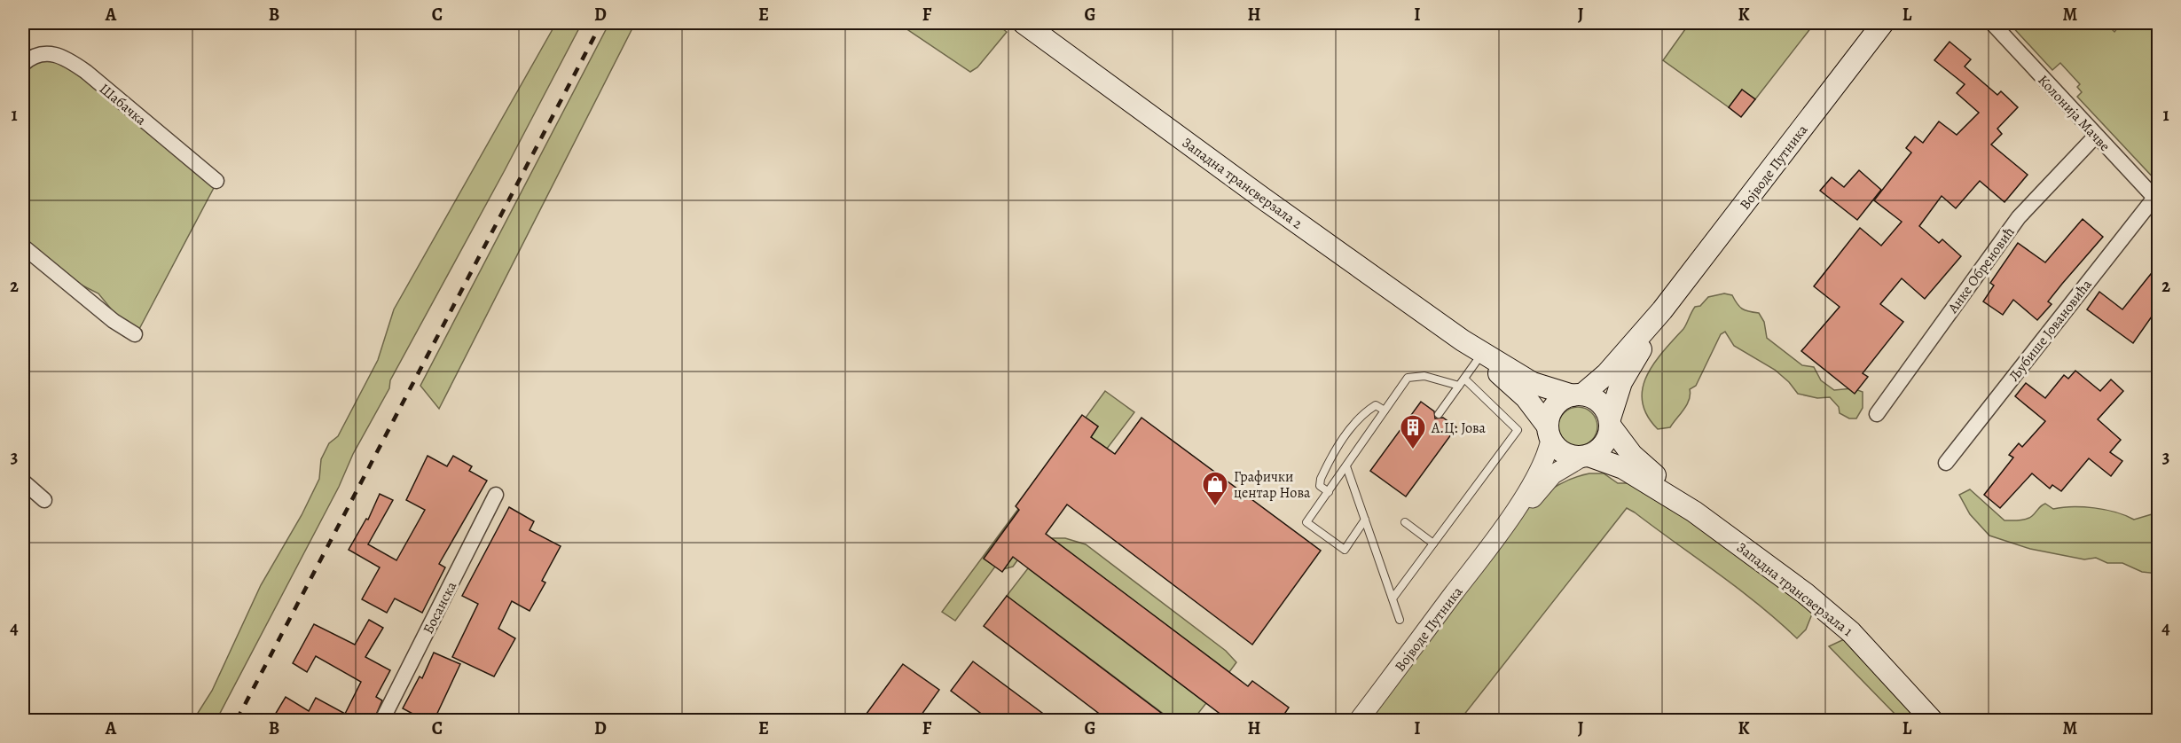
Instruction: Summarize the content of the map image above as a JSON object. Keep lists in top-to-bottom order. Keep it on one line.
{"streets":{"main road":["Војводе Путника","Западна трансверзала 2","Западна трансверзала 1"],"street":["Шабачка","Колонија Мачве","Анке Обреновић","Љубише Јовановића","Босанска"]},"crossings":[["Колонија Мачве","Анке Обреновић"],["Колонија Мачве","Љубише Јовановића"],["Војводе Путника","Западна трансверзала 2"],["Војводе Путника","Западна трансверзала 1"],["Западна трансверзала 2","Западна трансверзала 1"]],"places":{"building":["А.Ц. Јова"],"shop":["Графички центар Нова"]},"grid":{"columns":["A","B","C","D","E","F","G","H","I","J","K","L","M"],"rows":["1","2","3","4"]}}
